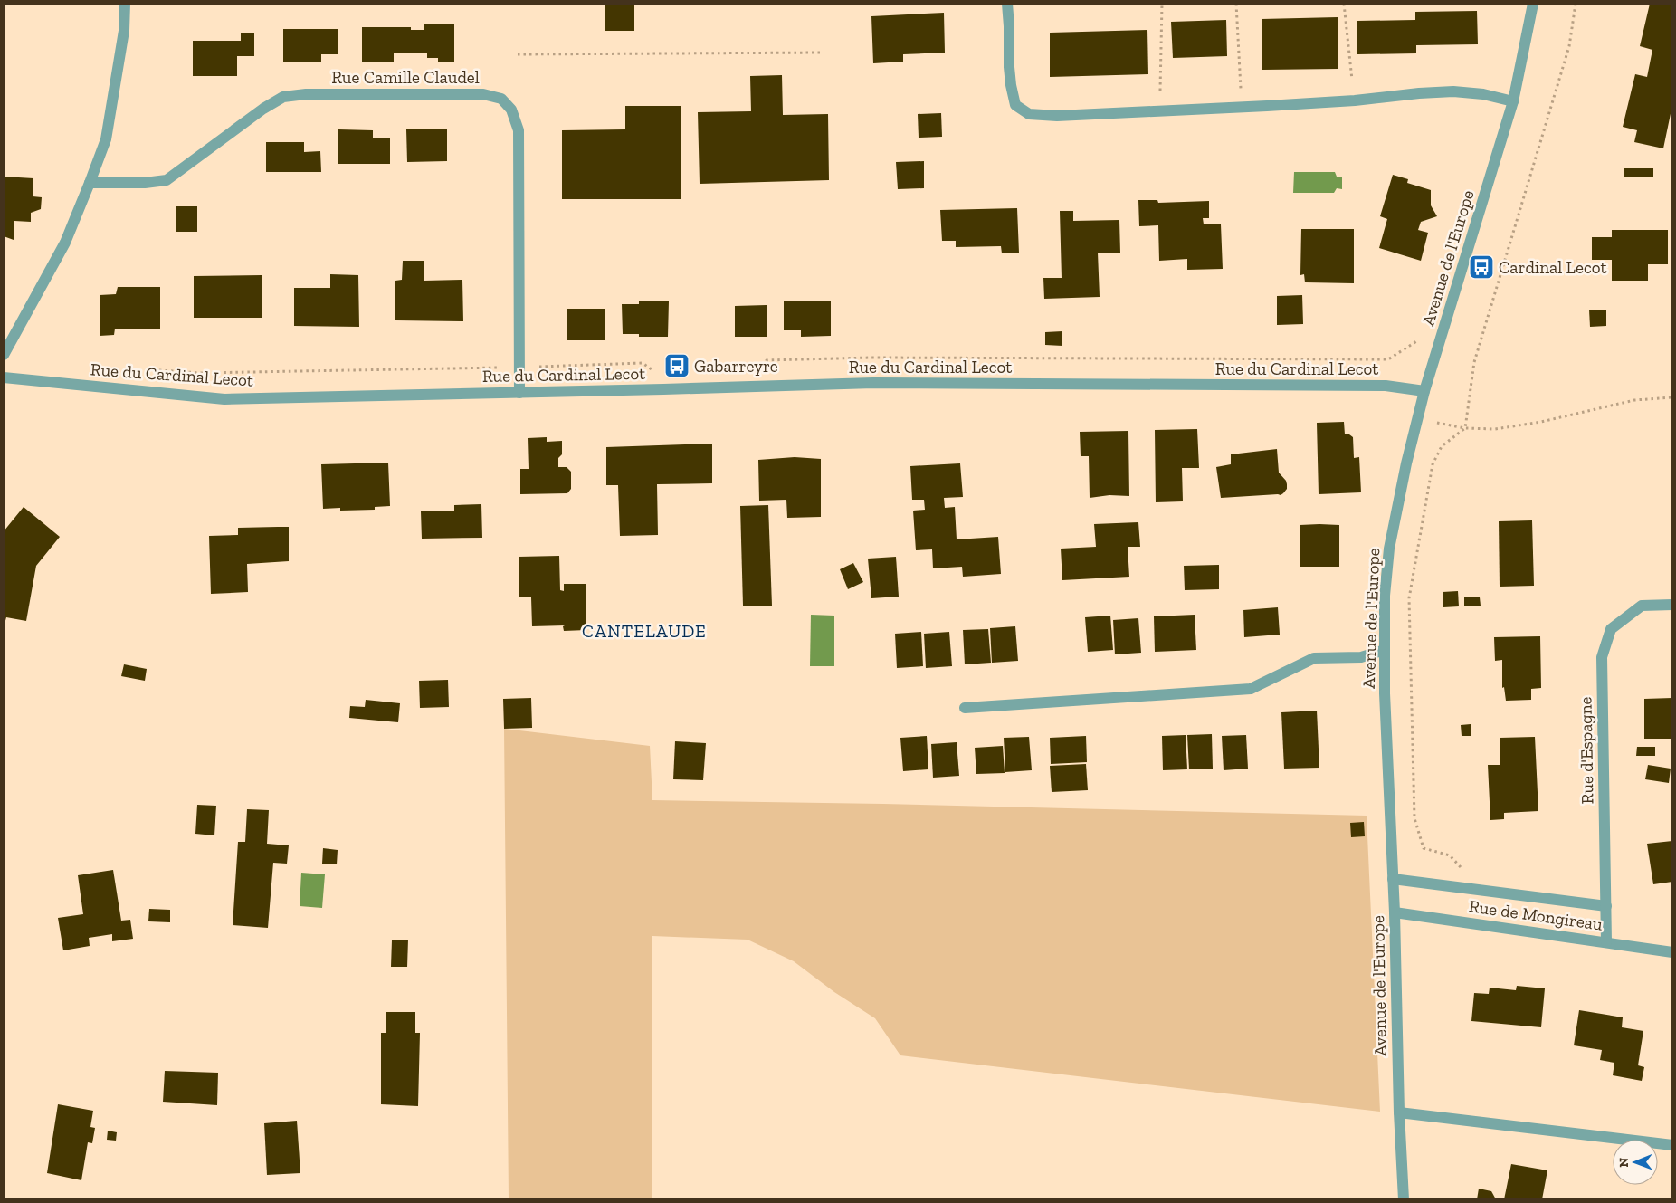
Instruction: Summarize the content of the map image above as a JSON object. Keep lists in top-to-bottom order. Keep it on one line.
{"streets":{"street":["Rue Camille Claudel","Avenue de l'Europe","Rue du Cardinal Lecot","Rue d'Espagne","Rue de Mongireau"]},"crossings":[["Rue Camille Claudel","Rue du Cardinal Lecot"],["Avenue de l'Europe","Rue du Cardinal Lecot"],["Avenue de l'Europe","Rue de Mongireau"],["Rue d'Espagne","Rue de Mongireau"]],"districts":["CANTELAUDE"],"places":{"bus stop":["Cardinal Lecot","Gabarreyre"]},"north":"left"}
